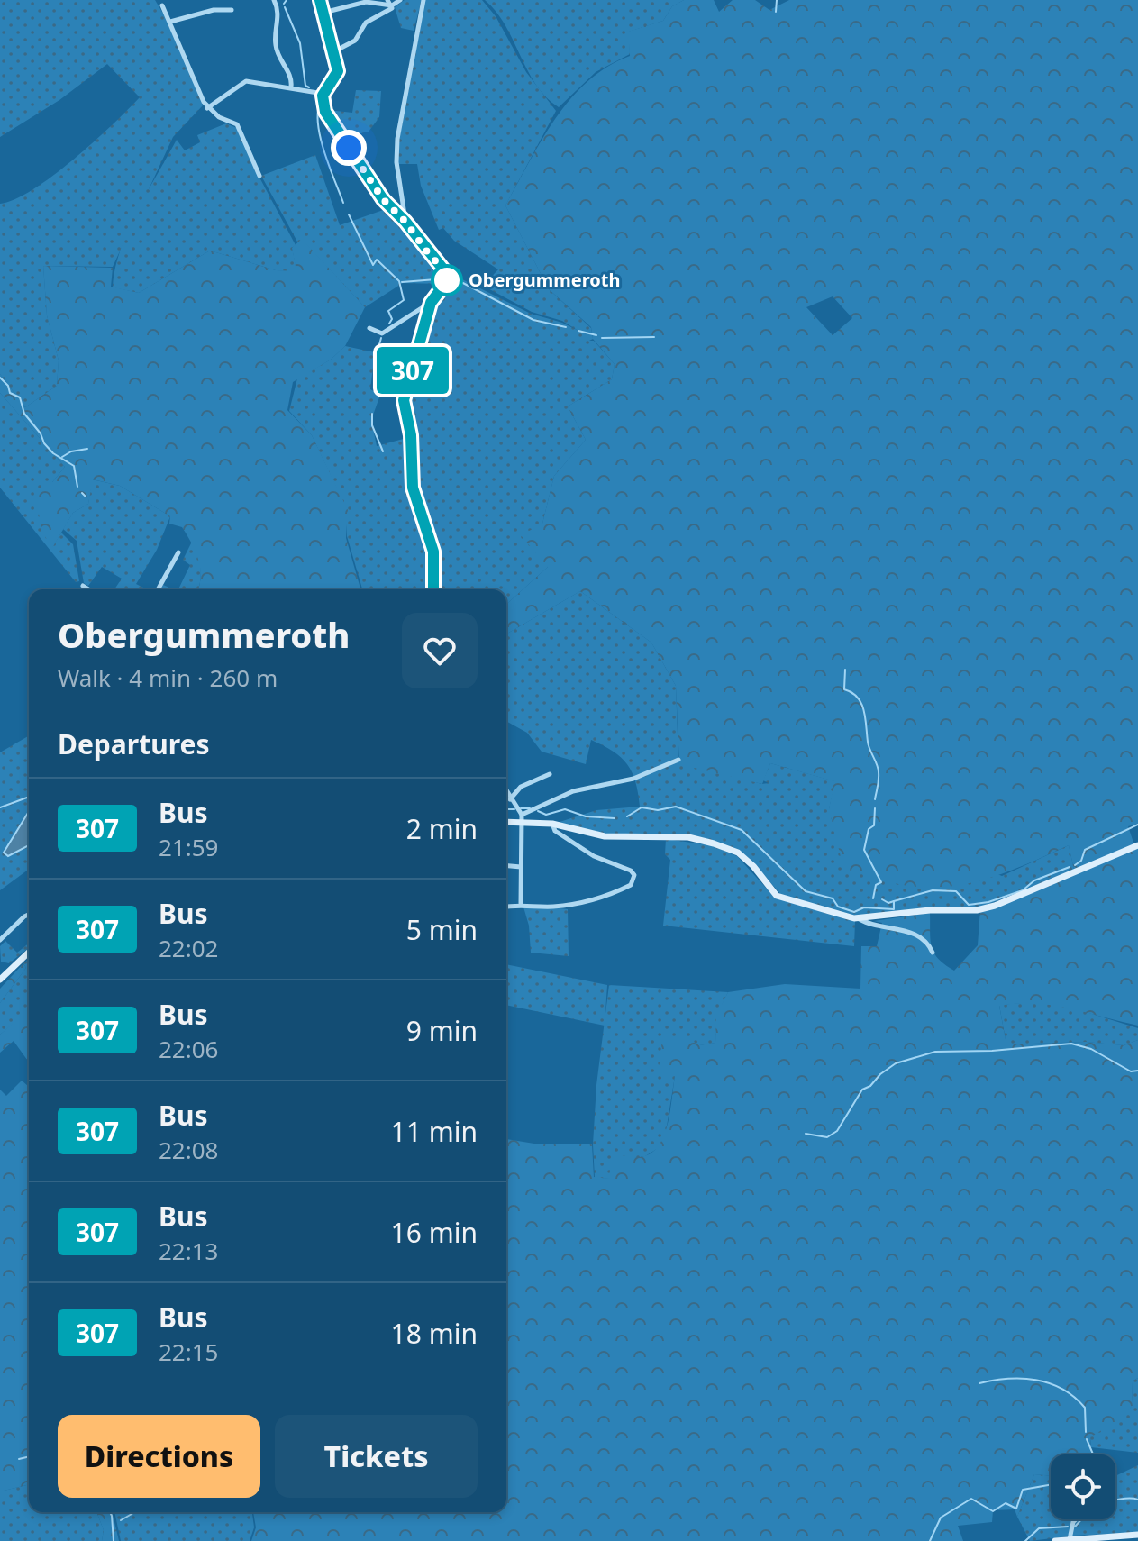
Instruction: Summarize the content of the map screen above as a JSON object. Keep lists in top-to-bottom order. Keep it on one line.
{"places":["Obergummeroth"],"lines":["bus line 307"],"page":{"on_map":"307","heading":[["Obergummeroth","Walk · 4 min · 260 m"],"Departures"],"list":[{"mark":"307","name":"Bus","note":"21:59","value":"2 min"},{"mark":"307","name":"Bus","note":"22:02","value":"5 min"},{"mark":"307","name":"Bus","note":"22:06","value":"9 min"},{"mark":"307","name":"Bus","note":"22:08","value":"11 min"},{"mark":"307","name":"Bus","note":"22:13","value":"16 min"},{"mark":"307","name":"Bus","note":"22:15","value":"18 min"}],"buttons":["Directions","Tickets"]}}
